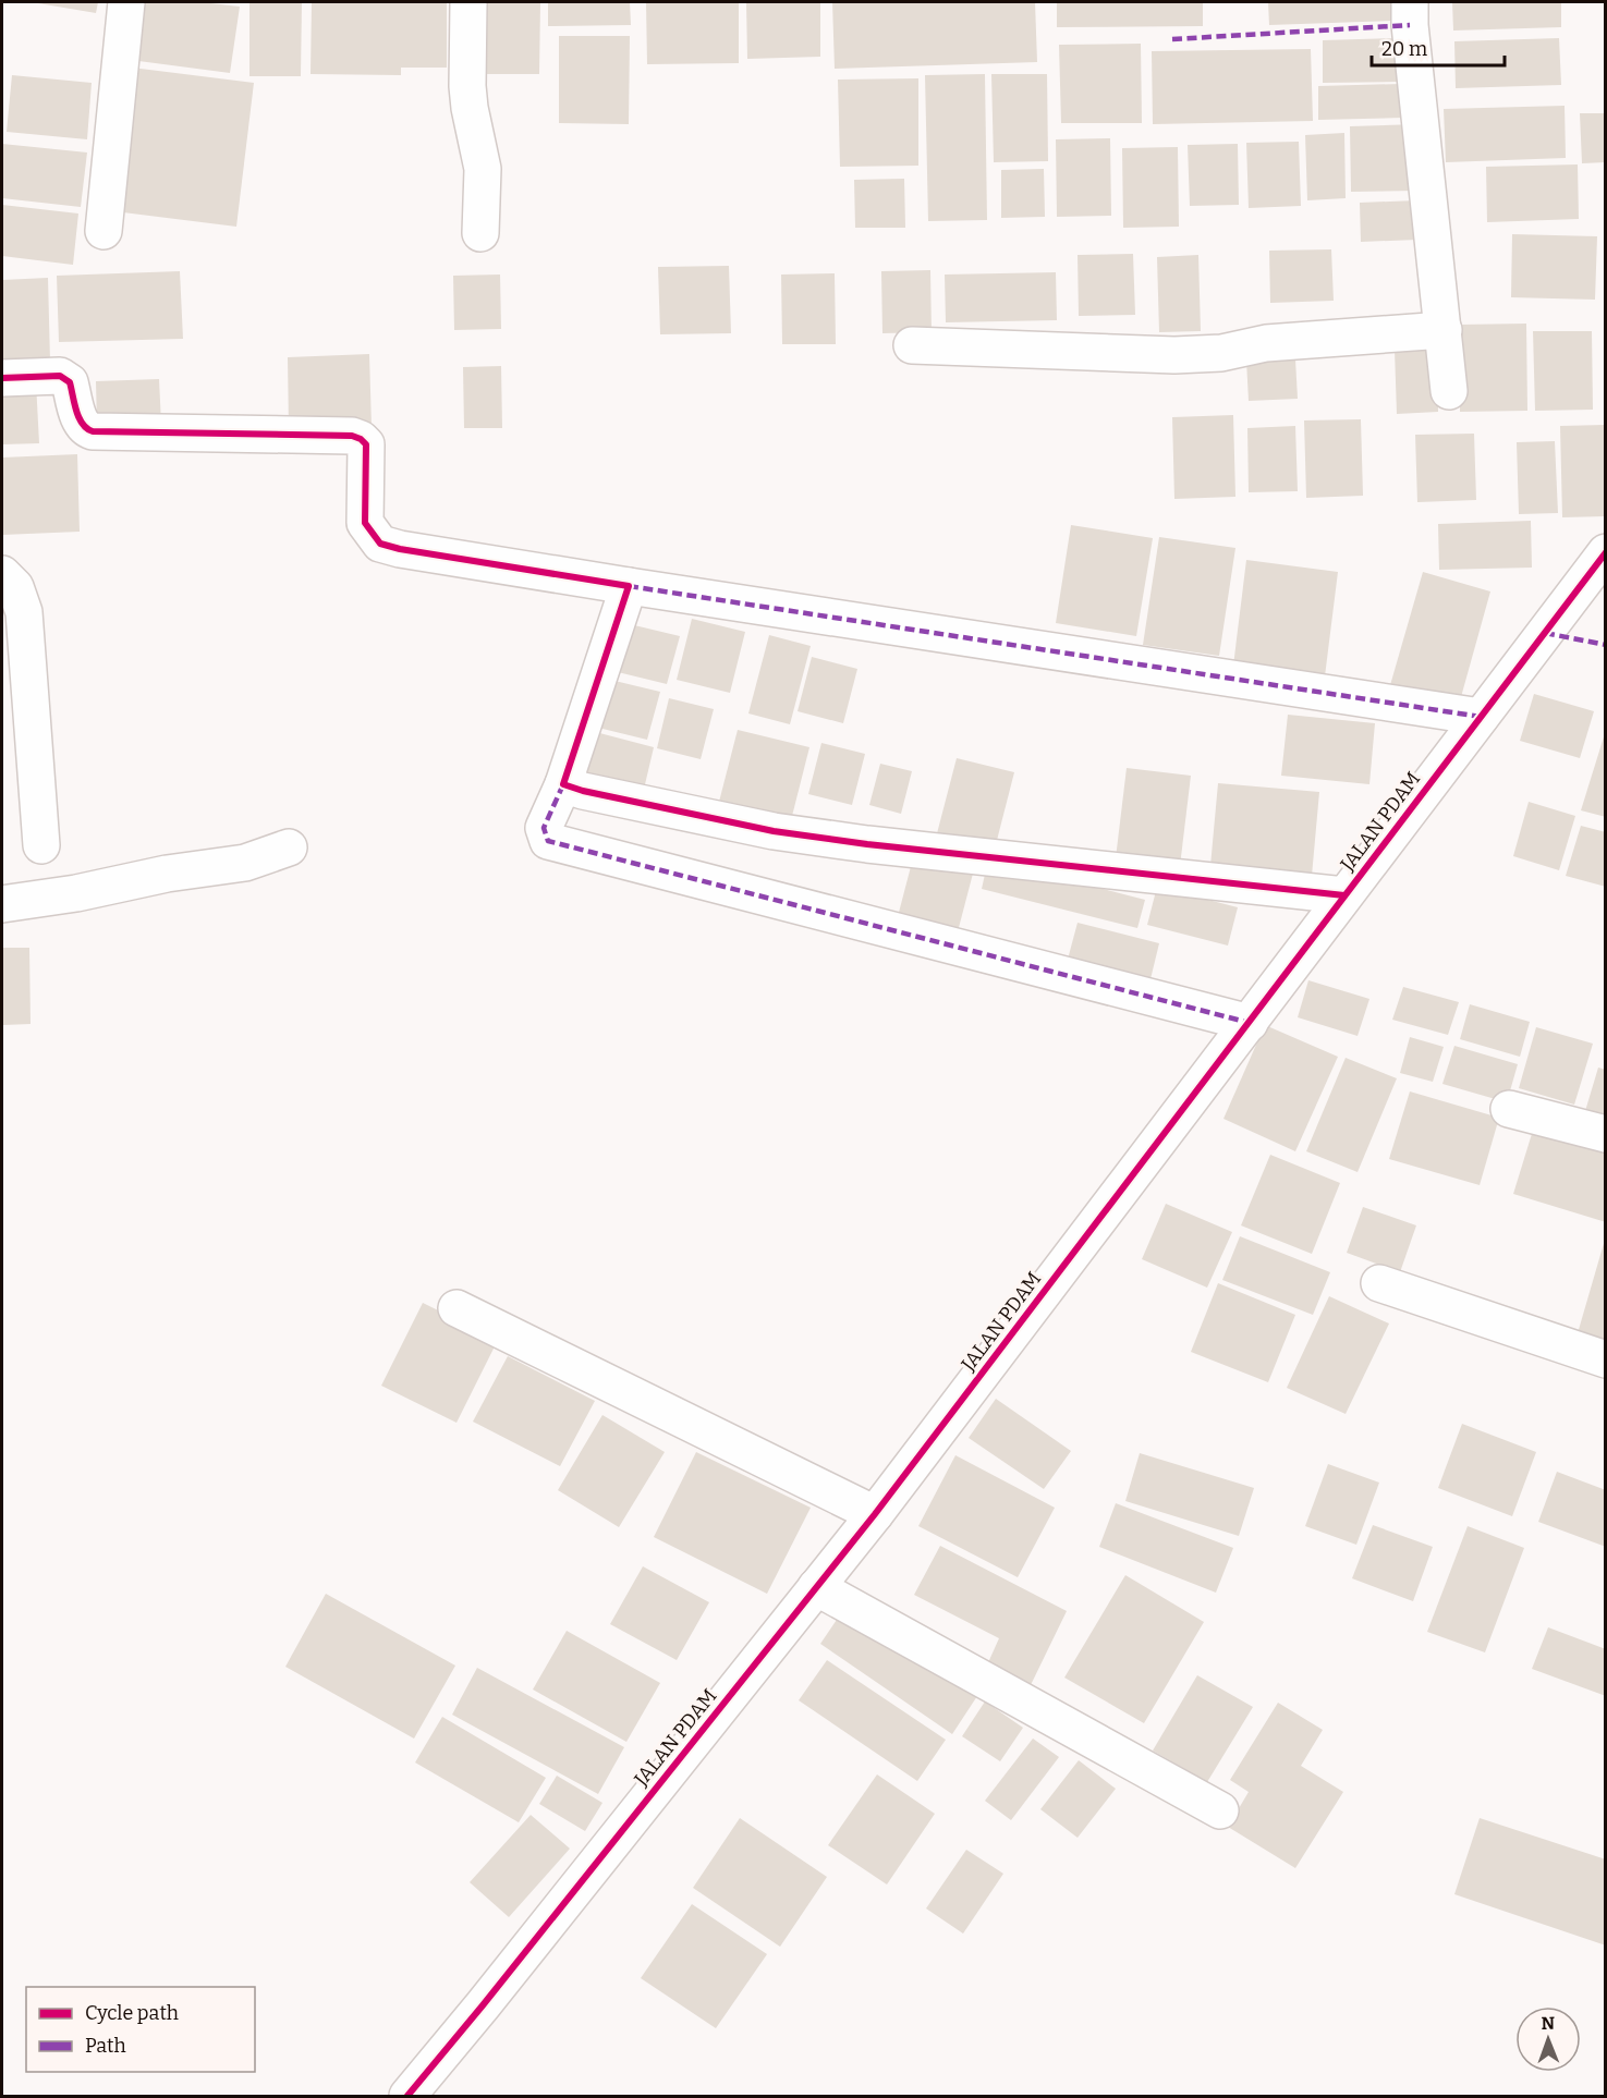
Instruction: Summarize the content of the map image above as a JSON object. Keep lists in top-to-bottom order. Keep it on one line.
{"streets":{"street":["JALAN PDAM"]},"legend":["Cycle path","Path"],"scale_bar":"20 m","north":"top"}
